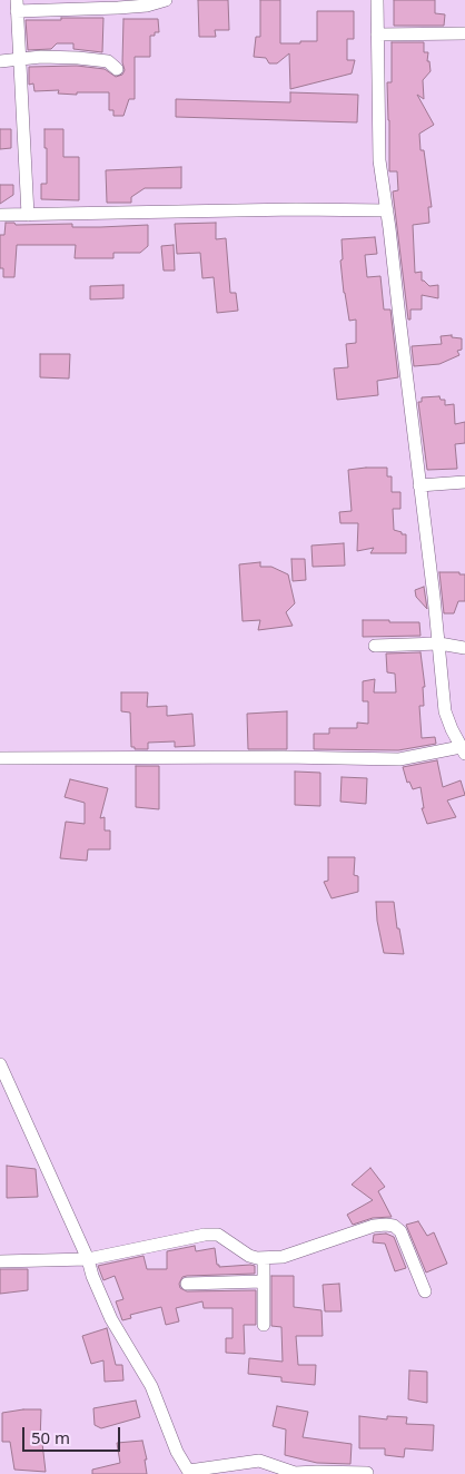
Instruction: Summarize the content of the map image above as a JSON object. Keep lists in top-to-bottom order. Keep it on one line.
{"scale_bar":"50 m"}
